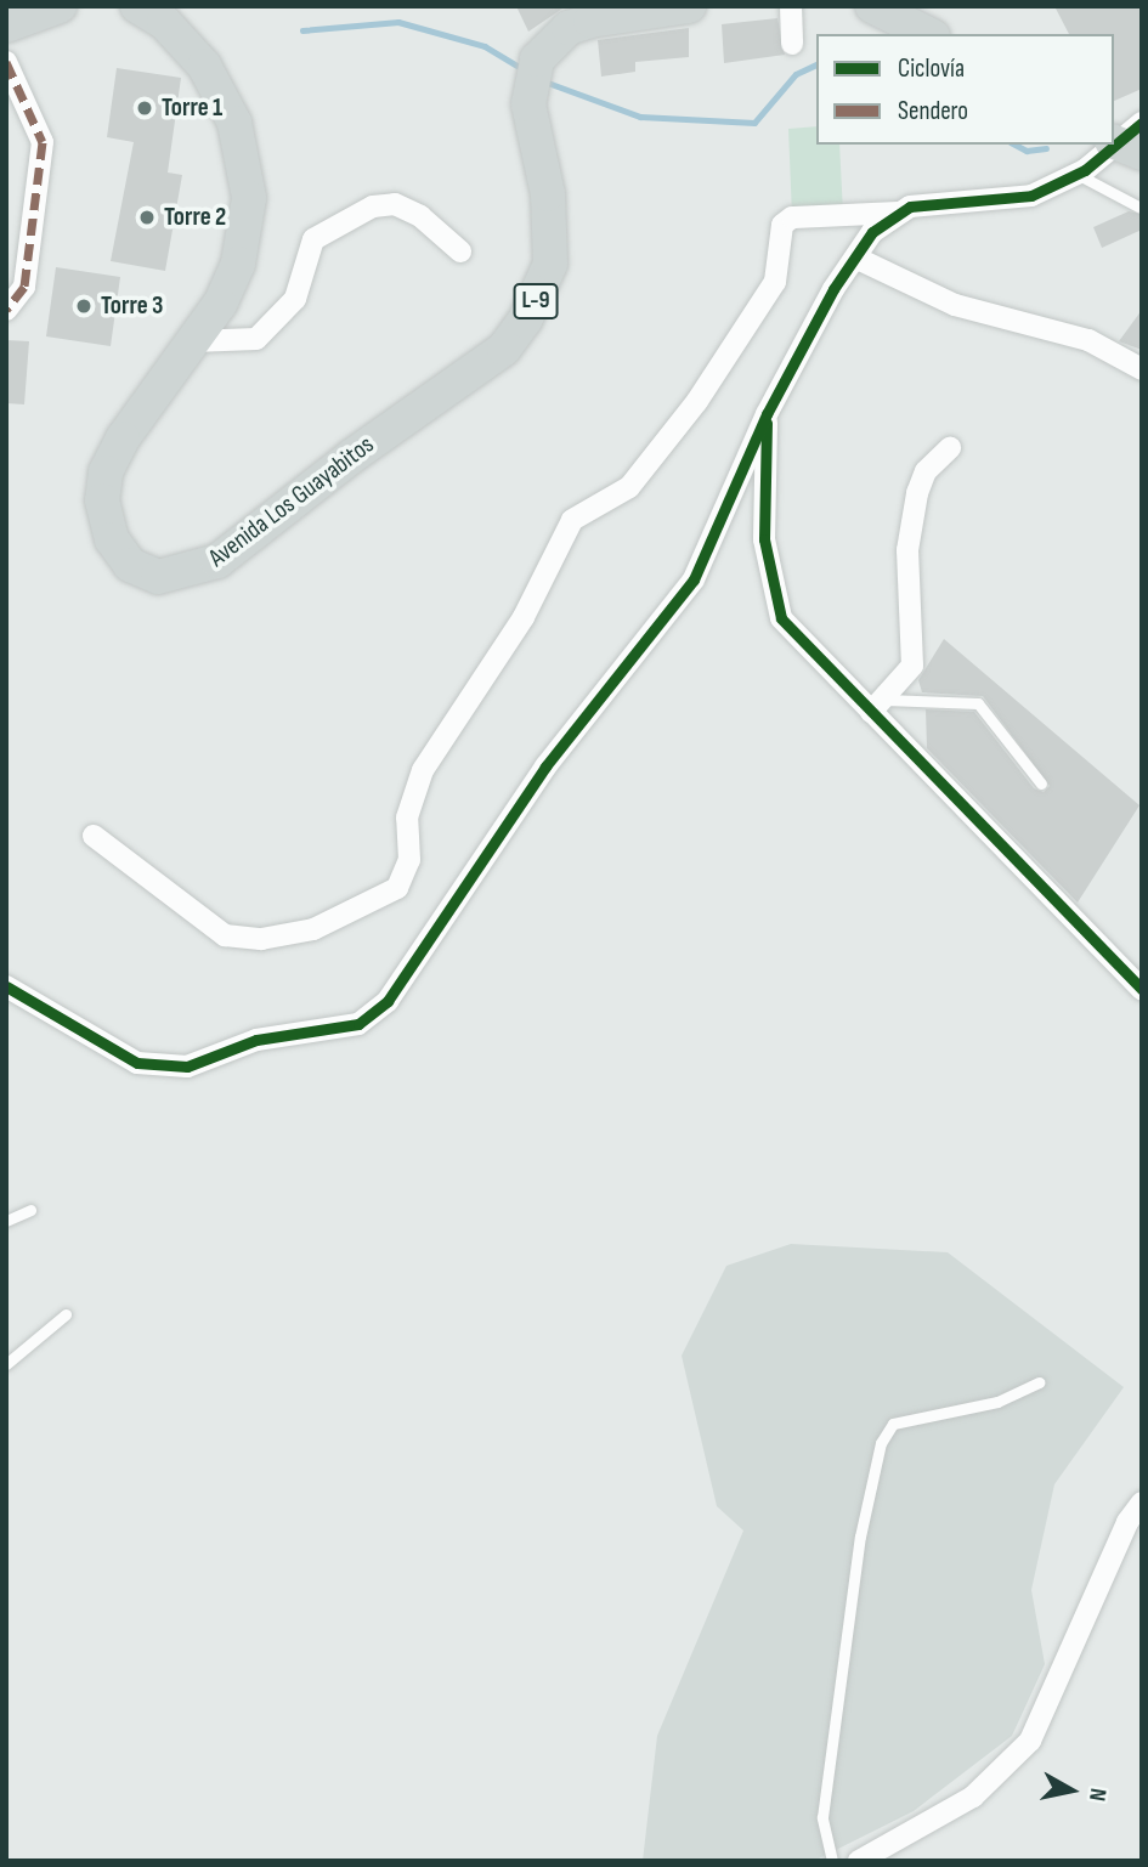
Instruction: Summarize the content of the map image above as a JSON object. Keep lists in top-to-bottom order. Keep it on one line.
{"streets":{"main road":["L-9","Avenida Los Guayabitos"]},"places":["Torre 1","Torre 2","Torre 3"],"legend":["Ciclovía","Sendero"],"north":"right"}
